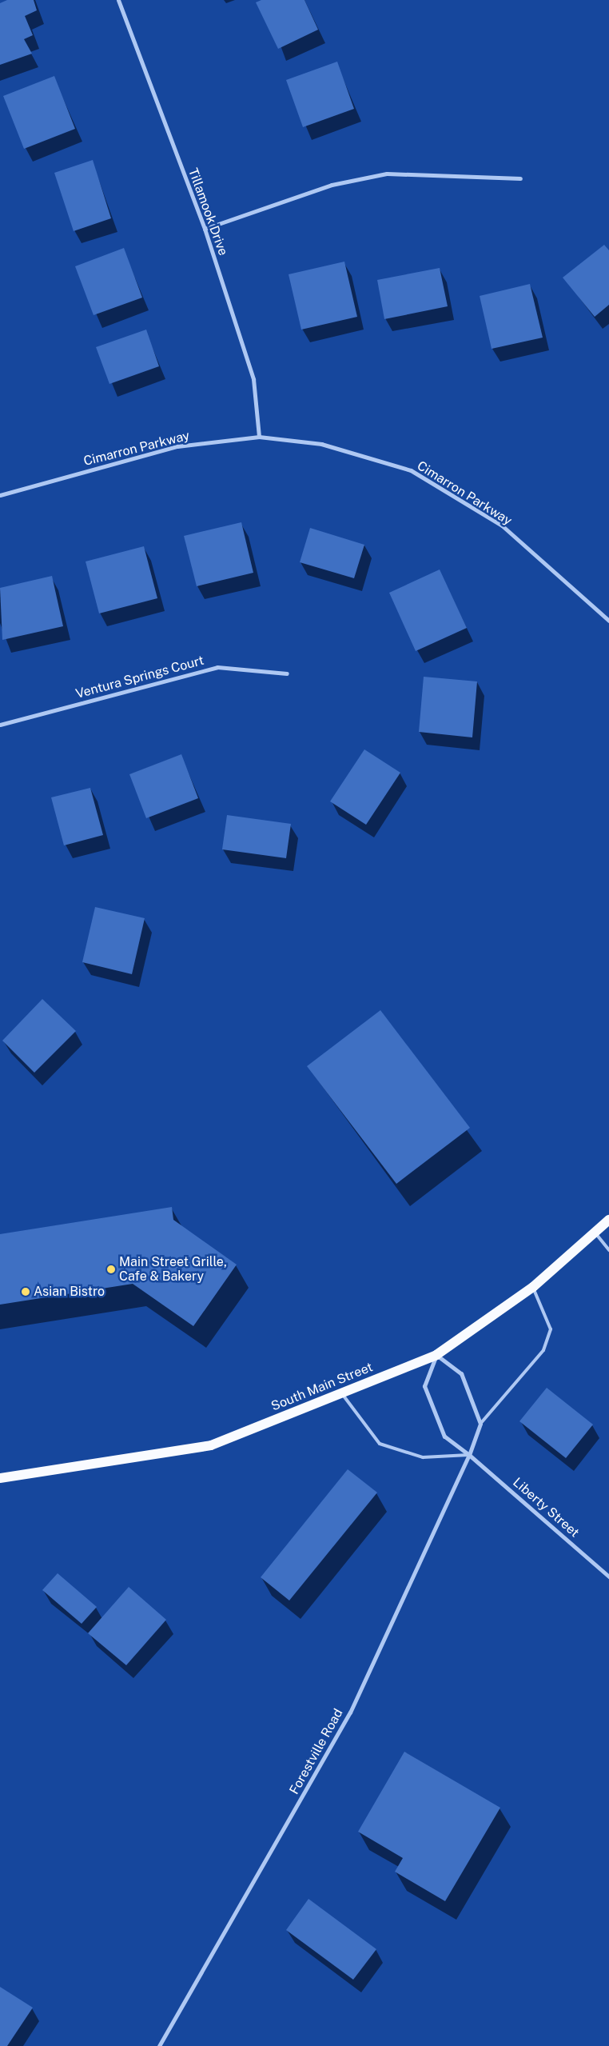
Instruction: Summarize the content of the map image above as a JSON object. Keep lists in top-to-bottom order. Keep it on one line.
{"streets":{"main road":["South Main Street"],"street":["Tillamook Drive","Cimarron Parkway","Ventura Springs Court","Liberty Street","Forestville Road"]},"crossings":[["Tillamook Drive","Cimarron Parkway"],["Liberty Street","Forestville Road"]],"places":["Main Street Grille, Cafe & Bakery","Asian Bistro"]}
